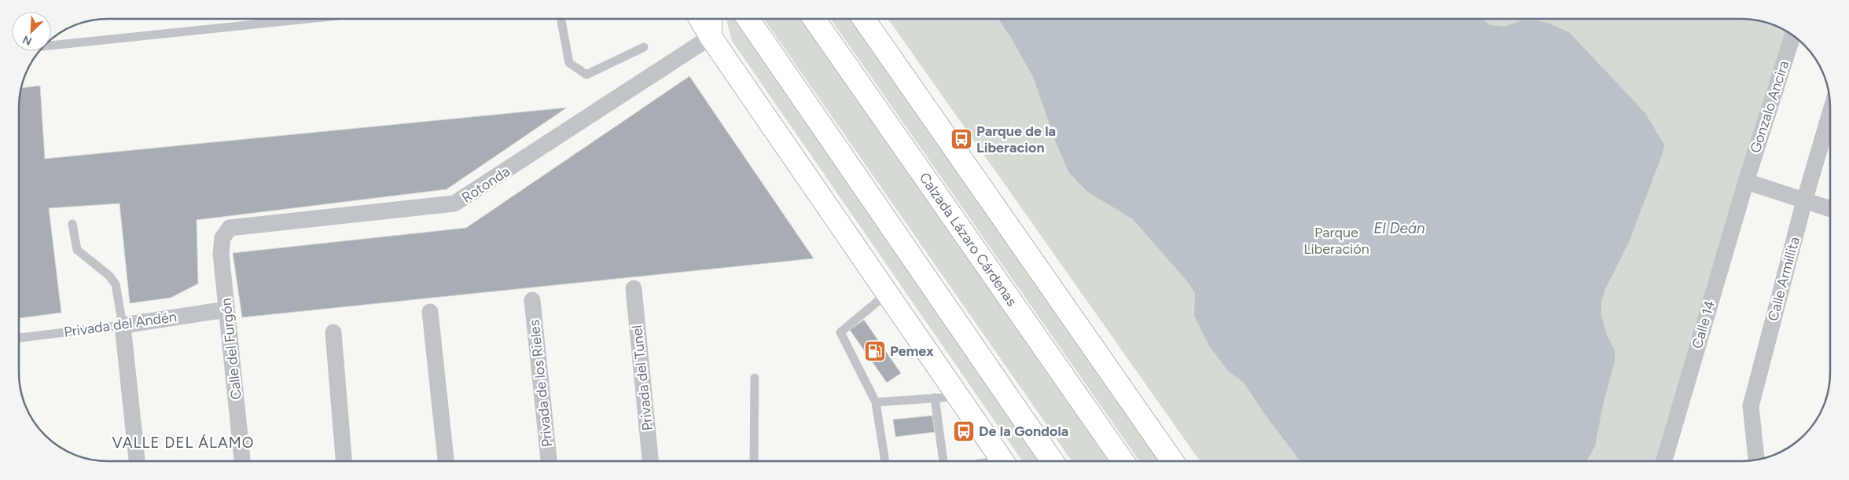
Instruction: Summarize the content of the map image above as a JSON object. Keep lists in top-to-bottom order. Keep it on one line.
{"streets":{"main road":["Calzada Lázaro Cárdenas"],"street":["Gonzalo Ancira","Rotonda","Calle Armillita","Privada del Andén","Calle 14","Calle del Furgón","Privada del Tunel","Privada de los Rieles"]},"crossings":[["Gonzalo Ancira","Calle 14"],["Rotonda","Calle del Furgón"],["Privada del Andén","Calle del Furgón"]],"districts":["VALLE DEL ÁLAMO"],"water":["El Deán"],"parks":["Parque Liberación"],"places":{"bus stop":["Parque de la Liberacion","De la Gondola"],"fuel station":["Pemex"]},"north":"bottom left"}
